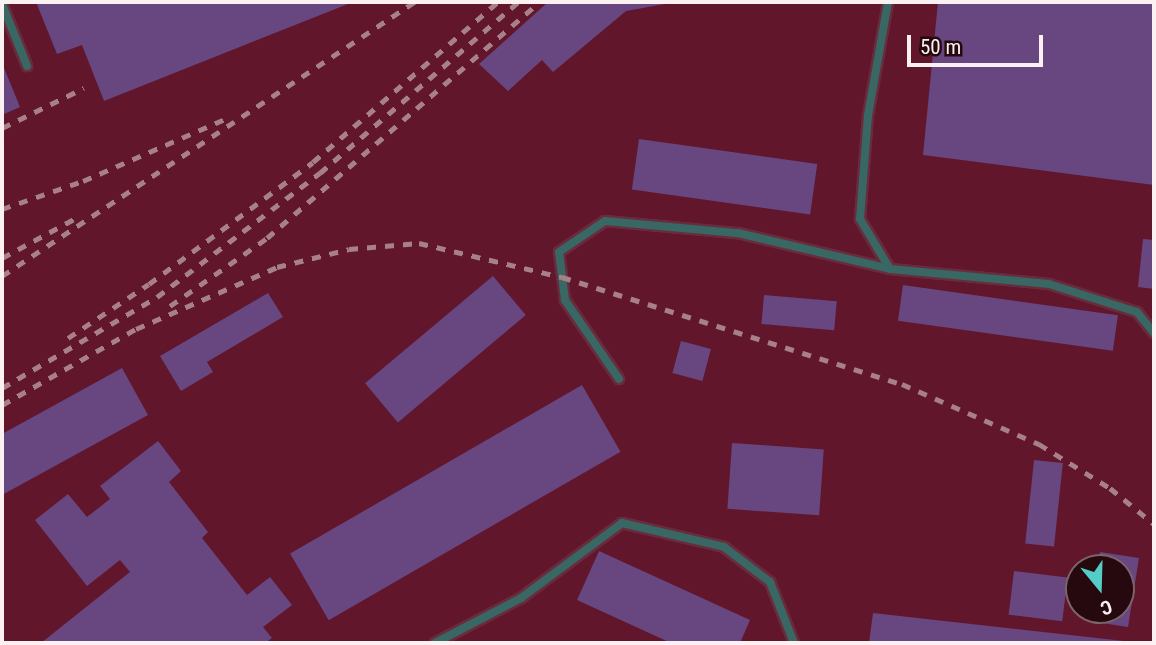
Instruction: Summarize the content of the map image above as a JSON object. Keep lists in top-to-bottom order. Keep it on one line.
{"scale_bar":"50 m","north":"bottom"}
